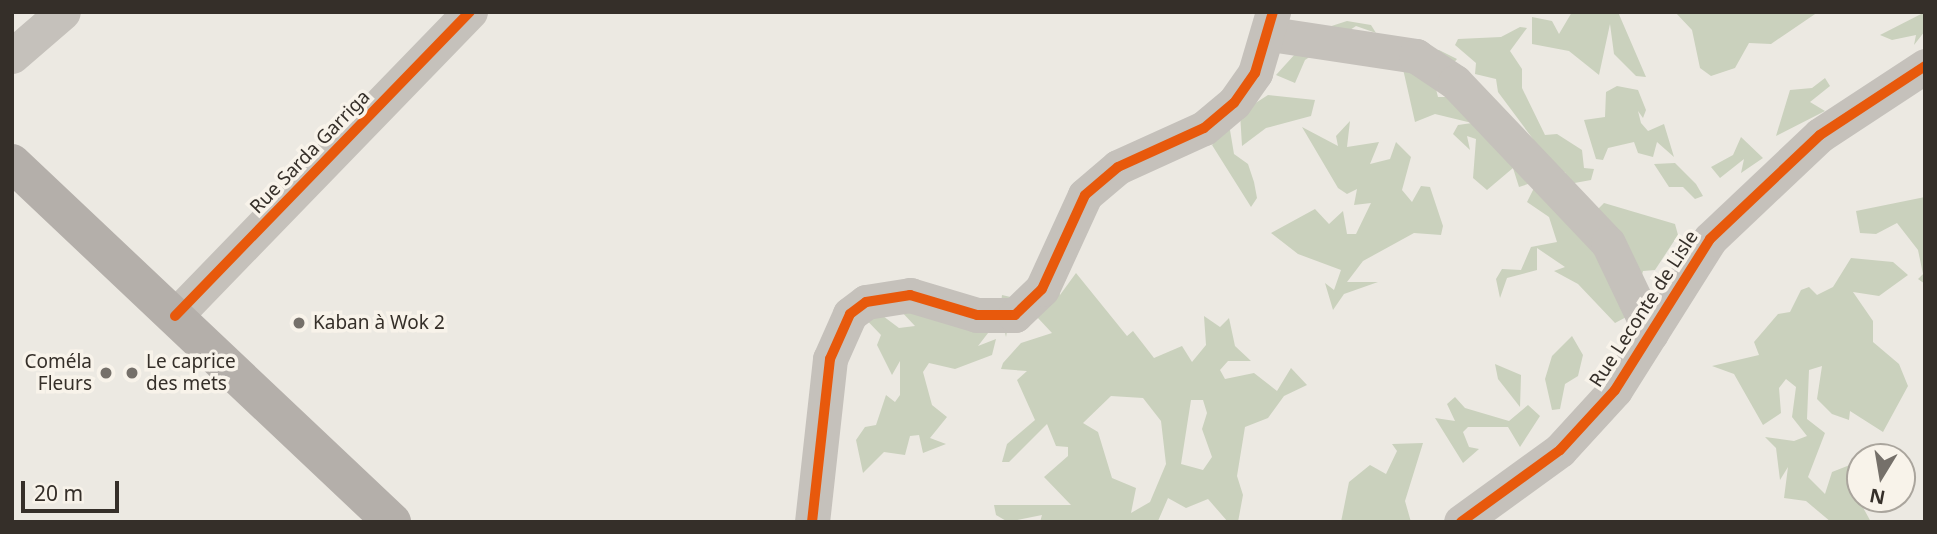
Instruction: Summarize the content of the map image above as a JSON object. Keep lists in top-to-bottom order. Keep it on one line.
{"streets":{"street":["Rue Sarda Garriga","Rue Leconte de Lisle"]},"places":["Kaban à Wok 2","Coméla Fleurs","Le caprice des mets"],"scale_bar":"20 m","north":"bottom"}
